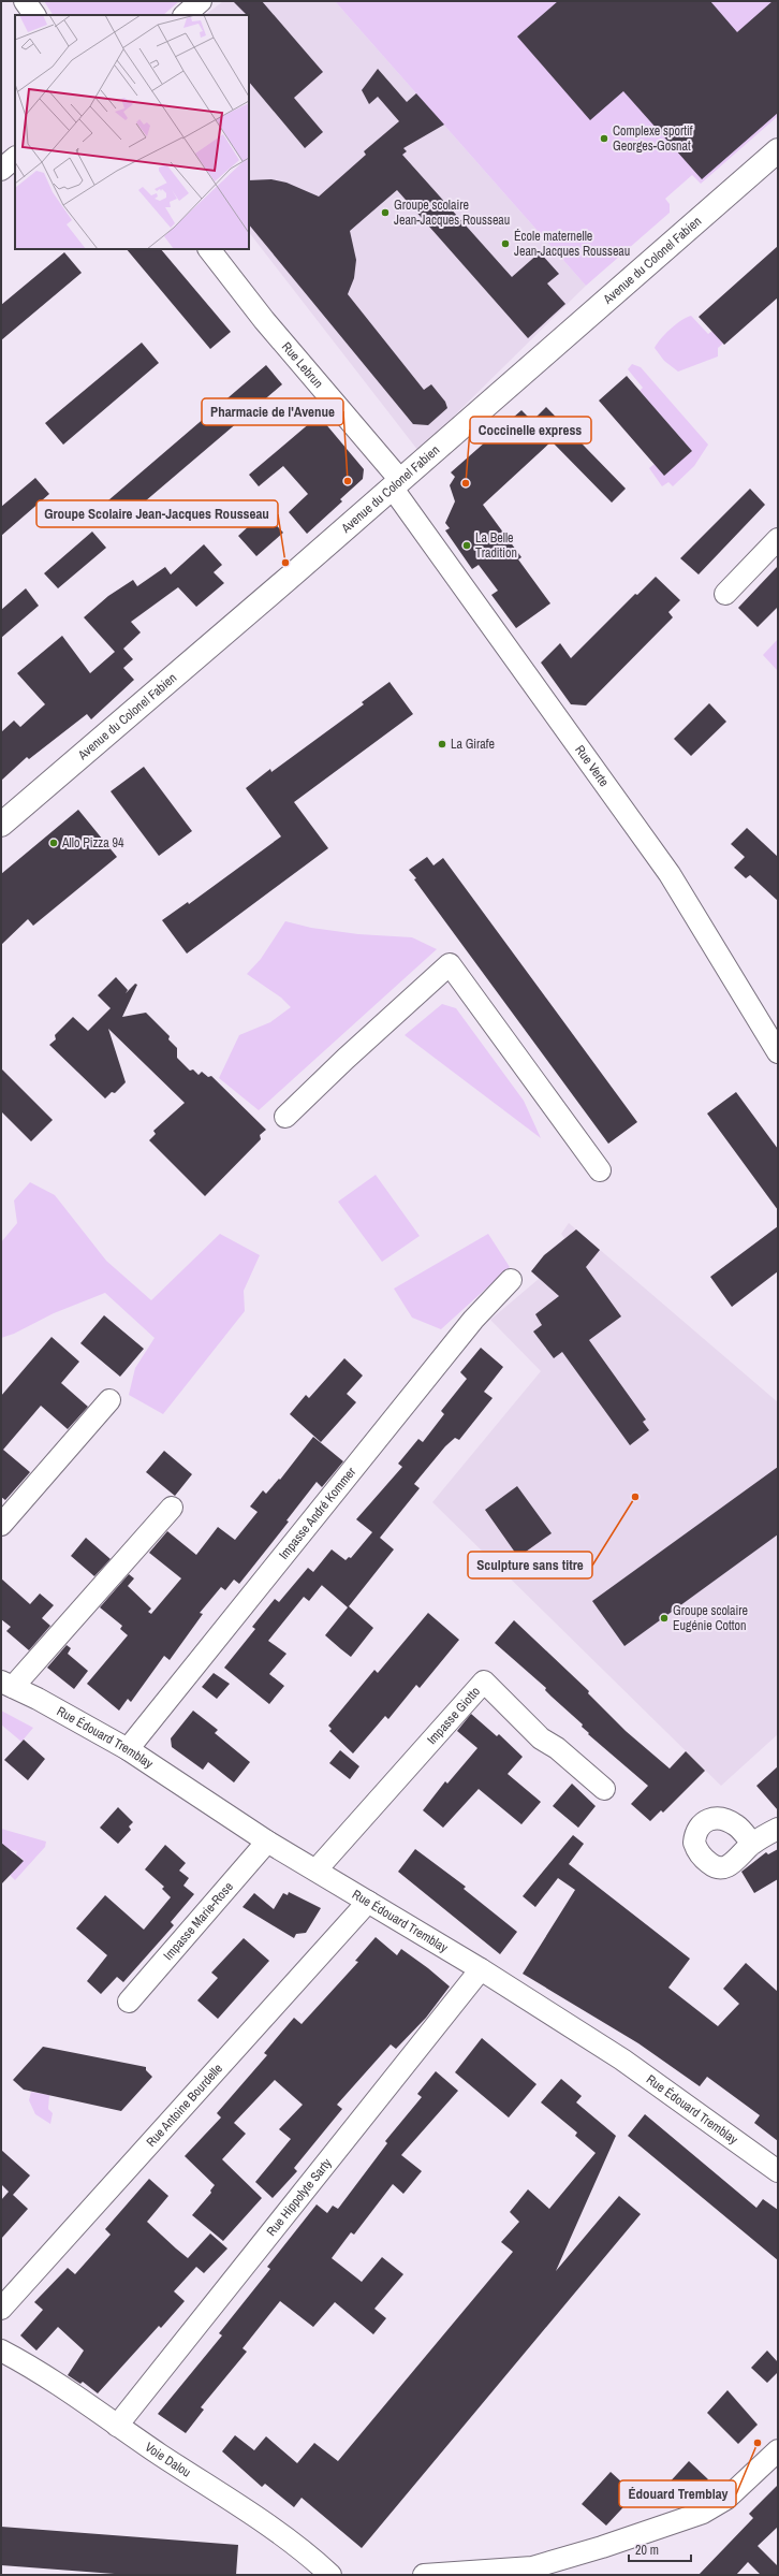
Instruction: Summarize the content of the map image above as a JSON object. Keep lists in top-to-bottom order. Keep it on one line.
{"streets":{"street":["Avenue du Colonel Fabien","Rue Lebrun","Rue Verte","Impasse André Kommer","Impasse Giotto","Rue Édouard Tremblay","Impasse Marie-Rose","Rue Antoine Bourdelle","Rue Hippolyte Sarty","Voie Dalou"]},"crossings":[["Avenue du Colonel Fabien","Rue Lebrun"],["Avenue du Colonel Fabien","Rue Verte"],["Rue Lebrun","Rue Verte"],["Impasse André Kommer","Rue Édouard Tremblay"],["Impasse Giotto","Rue Édouard Tremblay"],["Rue Édouard Tremblay","Impasse Marie-Rose"],["Rue Édouard Tremblay","Rue Antoine Bourdelle"],["Rue Édouard Tremblay","Rue Hippolyte Sarty"],["Rue Hippolyte Sarty","Voie Dalou"]],"places":["Complexe sportif Georges-Gosnat","Groupe scolaire Jean-Jacques Rousseau","École maternelle Jean-Jacques Rousseau","Pharmacie de l'Avenue","Coccinelle express","La Belle Tradition","Groupe Scolaire Jean-Jacques Rousseau","La Girafe","Allo Pizza 94","Sculpture sans titre","Groupe scolaire Eugénie Cotton","Édouard Tremblay"],"scale_bar":"20 m"}
